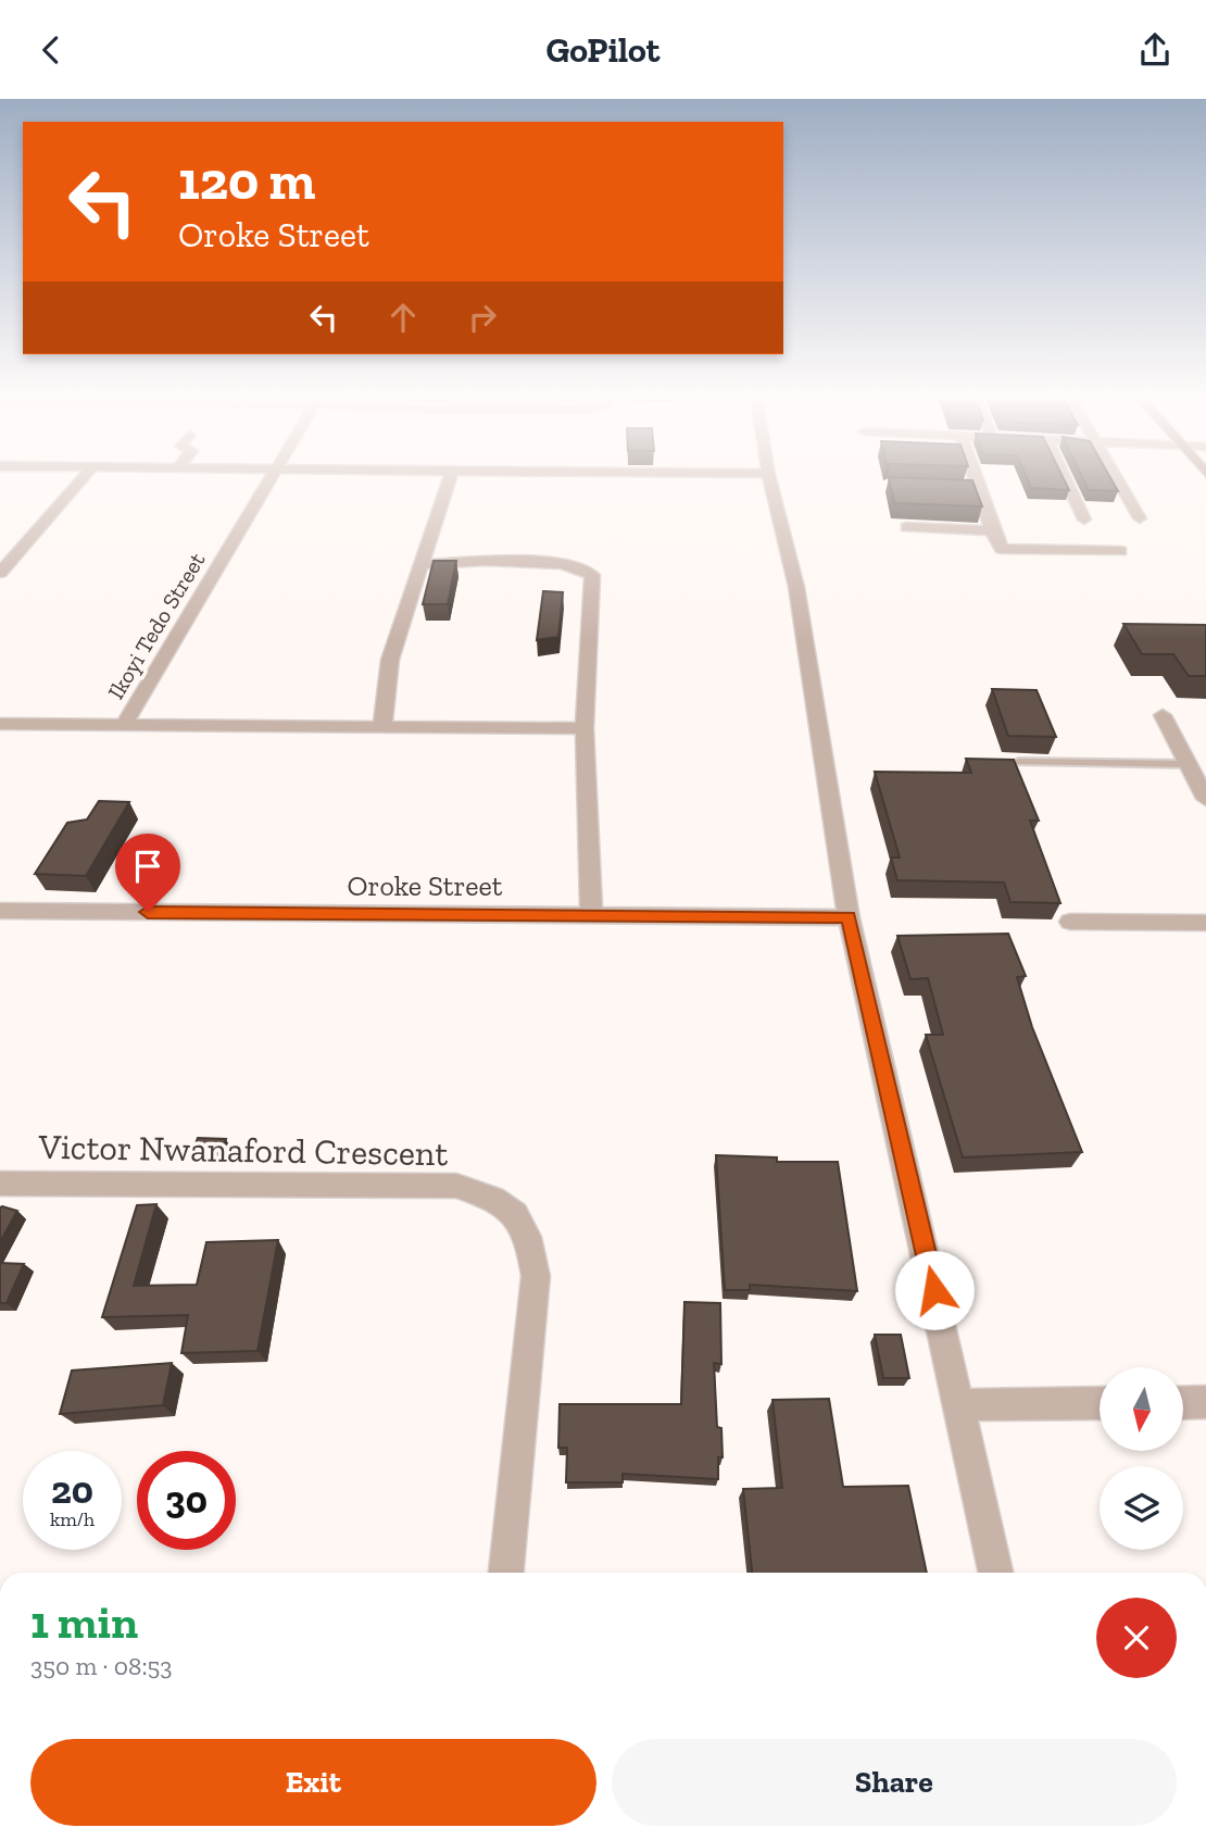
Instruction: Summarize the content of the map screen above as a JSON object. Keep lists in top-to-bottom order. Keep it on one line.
{"streets":{"street":["Ikoyi Tedo Street","Oroke Street","Victor Nwanaford Crescent"]},"north":"bottom","page":{"header":"GoPilot","turn":["120 m","Oroke Street"],"speed":"20 km/h","limit":"30","heading":["1 min","350 m · 08:53"],"buttons":["Exit","Share"]}}
